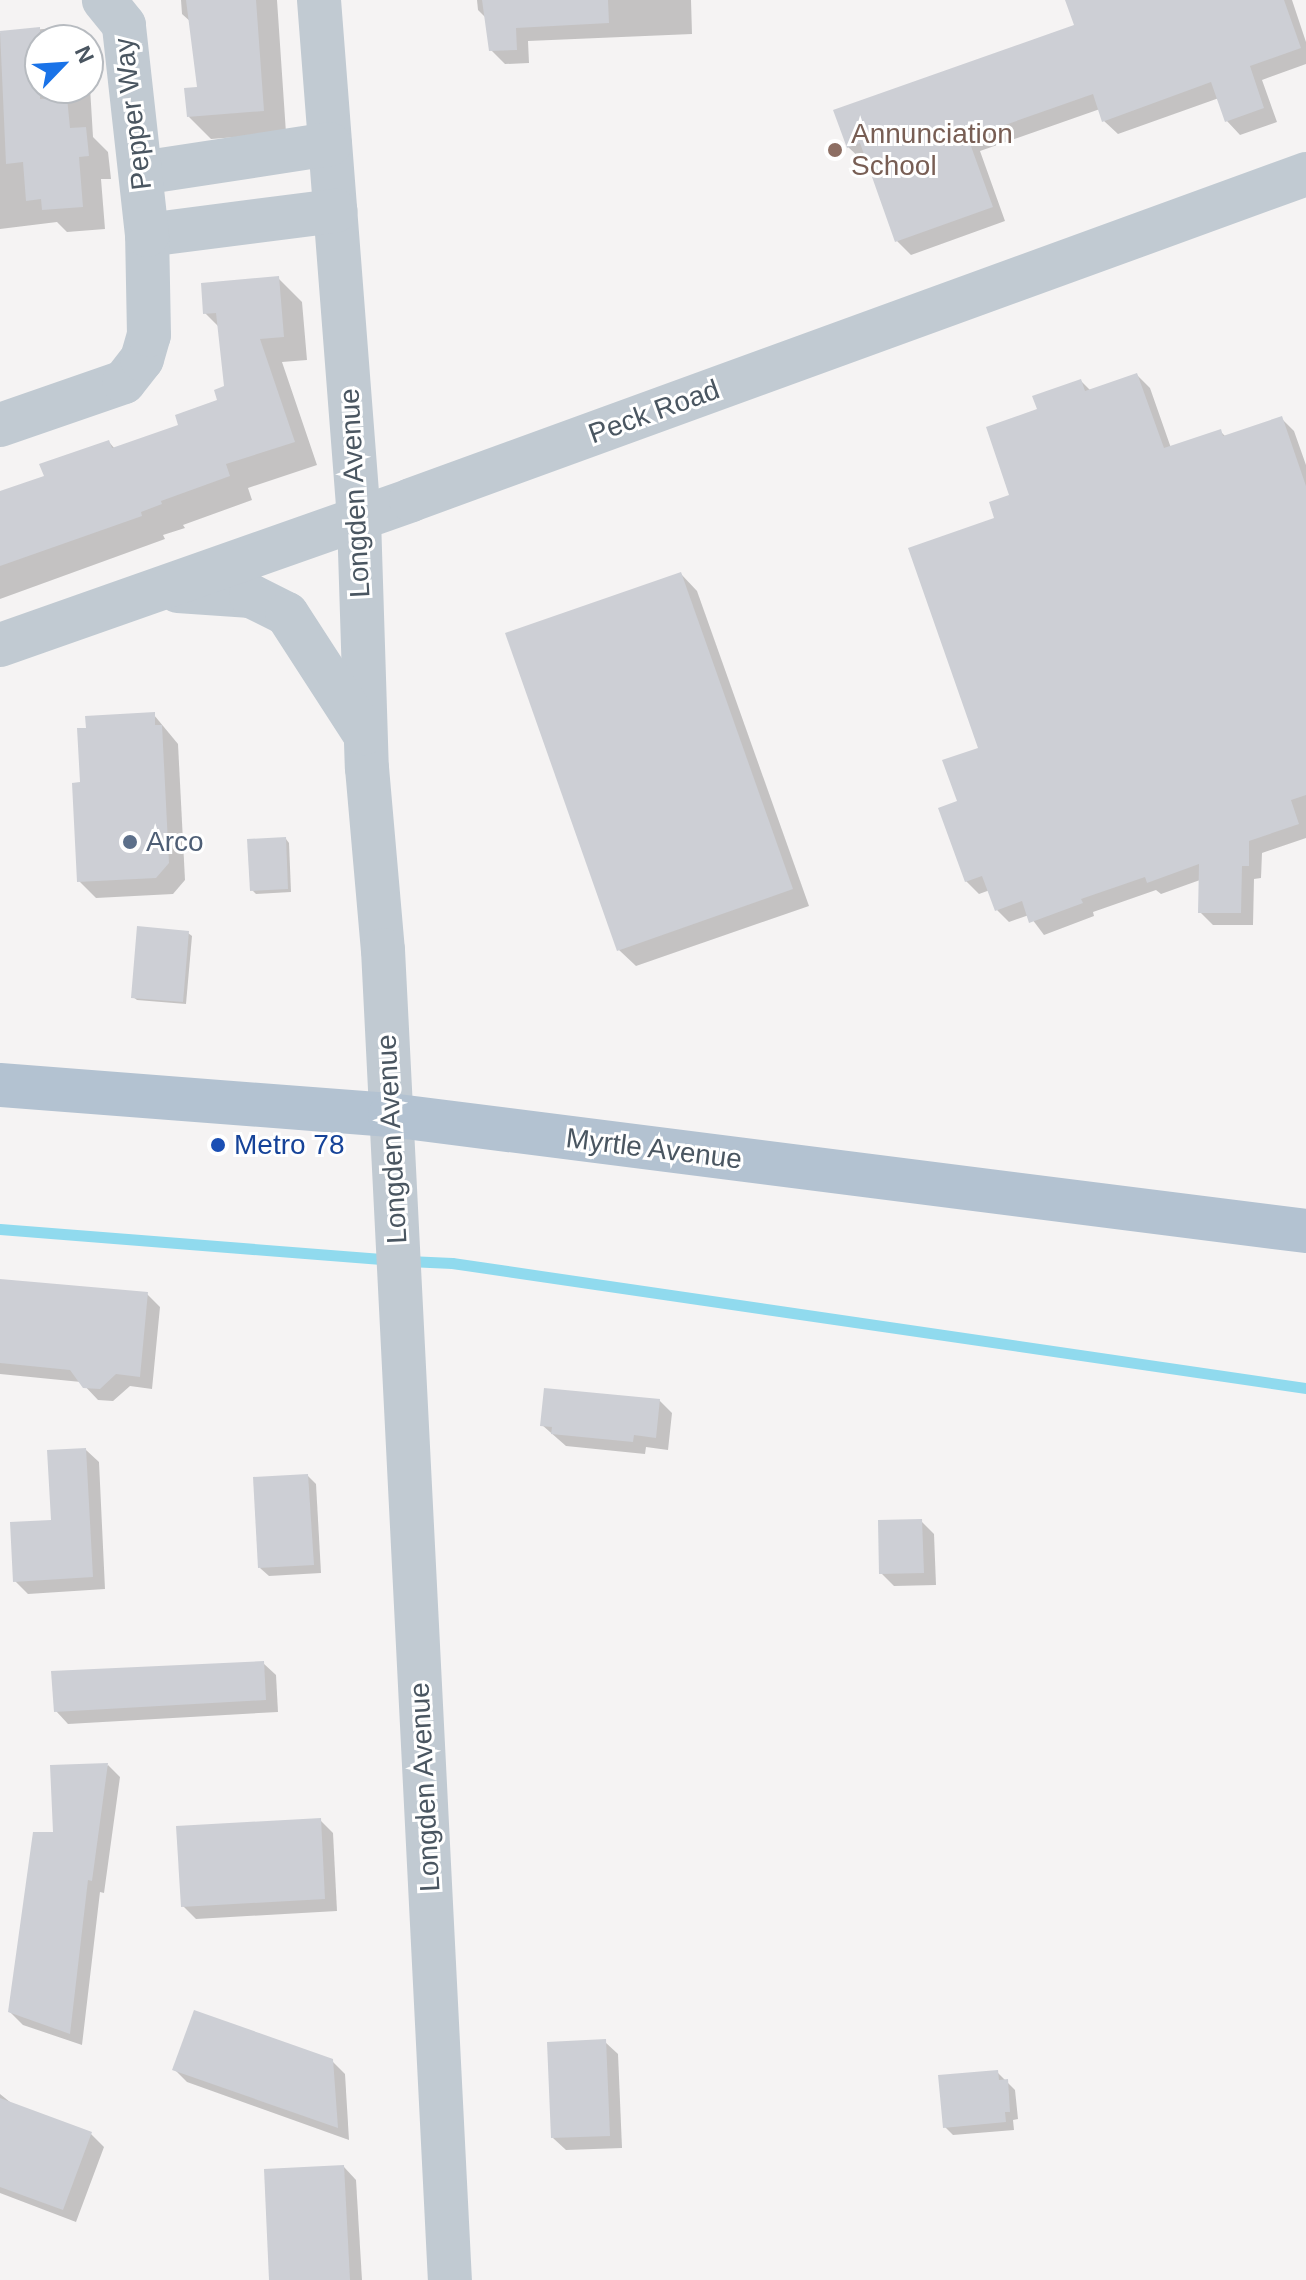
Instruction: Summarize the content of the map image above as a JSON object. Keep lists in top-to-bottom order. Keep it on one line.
{"streets":{"main road":["Myrtle Avenue"],"street":["Pepper Way","Peck Road","Longden Avenue"]},"crossings":[["Peck Road","Longden Avenue"],["Longden Avenue","Myrtle Avenue"]],"places":["Annunciation School","Arco","Metro 78"],"north":"top right"}
